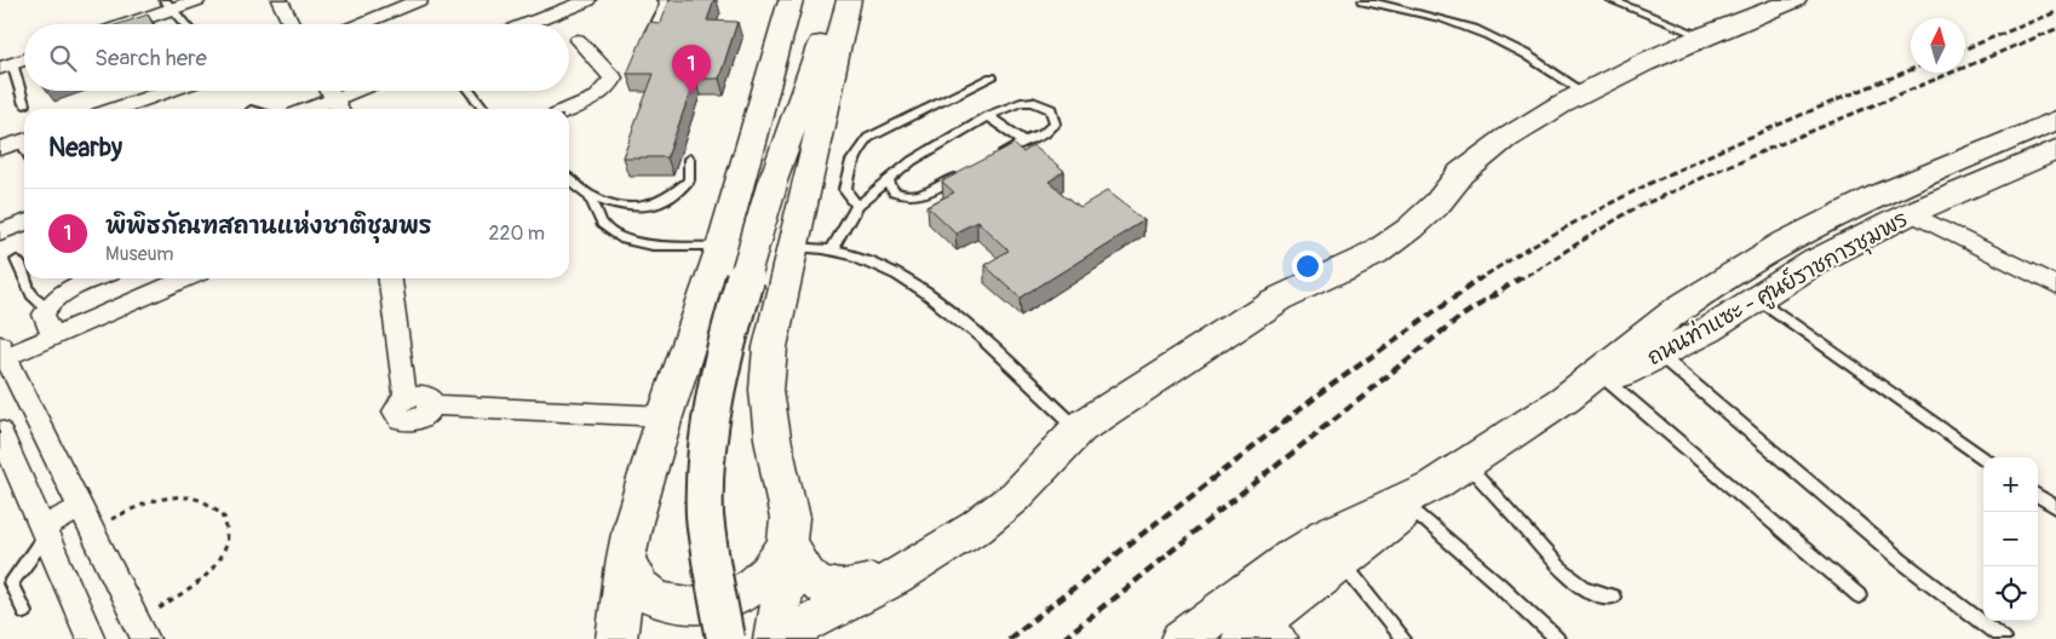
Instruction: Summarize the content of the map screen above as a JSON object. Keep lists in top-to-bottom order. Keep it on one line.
{"streets":{"main road":["ถนนท่าแซะ - ศูนย์ราชการชุมพร"]},"north":"top","page":{"search":"Search here","pins":"1","heading":"Nearby","list":[{"mark":"1","name":"พิพิธภัณฑสถานแห่งชาติชุมพร","note":"Museum","value":"220 m"}],"map_buttons":["+","−"]}}
